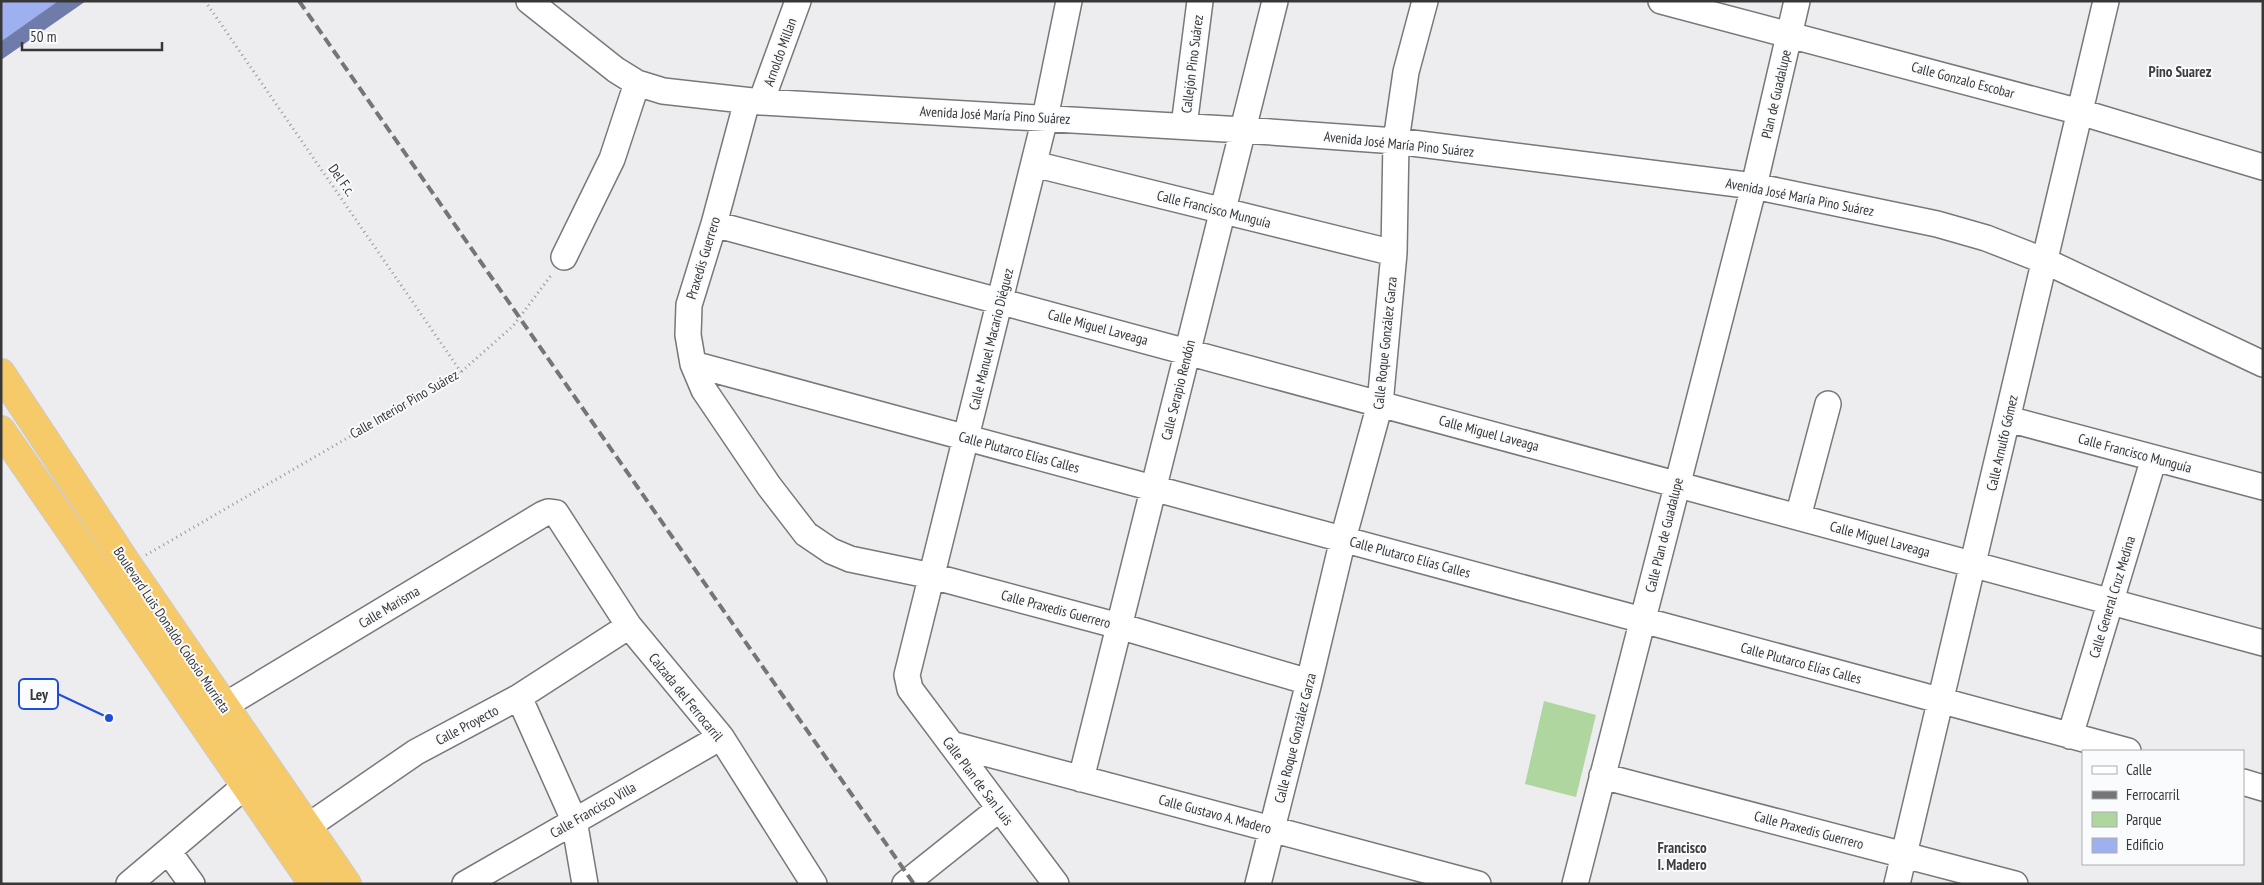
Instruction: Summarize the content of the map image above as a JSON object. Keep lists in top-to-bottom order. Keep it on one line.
{"streets":{"highway":["Boulevard Luis Donaldo Colosio Murrieta"],"street":["Arnoldo Millan","Callejón Pino Suárez","Calle Gonzalo Escobar","Plan de Guadalupe","Avenida José María Pino Suárez","Calle Francisco Munguía","Praxedis Guerrero","Calle Miguel Laveaga","Calle Manuel Macario Diéguez","Calle Roque González Garza","Calle Serapio Rendón","Calle Arnulfo Gómez","Calle Plutarco Elías Calles","Calle Plan de Guadalupe","Calle General Cruz Medina","Calle Marisma","Calle Praxedis Guerrero","Calzada del Ferrocarril","Calle Proyecto","Calle Plan de San Luis","Calle Francisco Villa","Calle Gustavo A. Madero"],"path":["Del F.c.","Calle Interior Pino Suárez"]},"crossings":[["Arnoldo Millan","Avenida José María Pino Suárez"],["Arnoldo Millan","Praxedis Guerrero"],["Callejón Pino Suárez","Avenida José María Pino Suárez"],["Calle Gonzalo Escobar","Plan de Guadalupe"],["Calle Gonzalo Escobar","Calle Arnulfo Gómez"],["Plan de Guadalupe","Avenida José María Pino Suárez"],["Plan de Guadalupe","Calle Plan de Guadalupe"],["Avenida José María Pino Suárez","Praxedis Guerrero"],["Avenida José María Pino Suárez","Calle Manuel Macario Diéguez"],["Avenida José María Pino Suárez","Calle Roque González Garza"],["Avenida José María Pino Suárez","Calle Serapio Rendón"],["Avenida José María Pino Suárez","Calle Arnulfo Gómez"],["Avenida José María Pino Suárez","Calle Plan de Guadalupe"],["Del F.c.","Calle Interior Pino Suárez"],["Calle Francisco Munguía","Calle Manuel Macario Diéguez"],["Calle Francisco Munguía","Calle Roque González Garza"],["Calle Francisco Munguía","Calle Serapio Rendón"],["Calle Francisco Munguía","Calle Arnulfo Gómez"],["Calle Francisco Munguía","Calle General Cruz Medina"],["Praxedis Guerrero","Calle Miguel Laveaga"],["Praxedis Guerrero","Calle Plutarco Elías Calles"],["Praxedis Guerrero","Calle Praxedis Guerrero"],["Calle Miguel Laveaga","Calle Manuel Macario Diéguez"],["Calle Miguel Laveaga","Calle Roque González Garza"],["Calle Miguel Laveaga","Calle Serapio Rendón"],["Calle Miguel Laveaga","Calle Arnulfo Gómez"],["Calle Miguel Laveaga","Calle Plan de Guadalupe"],["Calle Miguel Laveaga","Calle General Cruz Medina"],["Calle Manuel Macario Diéguez","Calle Plutarco Elías Calles"],["Calle Manuel Macario Diéguez","Calle Praxedis Guerrero"],["Calle Manuel Macario Diéguez","Calle Plan de San Luis"],["Calle Roque González Garza","Calle Plutarco Elías Calles"],["Calle Roque González Garza","Calle Praxedis Guerrero"],["Calle Roque González Garza","Calle Gustavo A. Madero"],["Calle Serapio Rendón","Calle Plutarco Elías Calles"],["Calle Serapio Rendón","Calle Praxedis Guerrero"],["Calle Serapio Rendón","Calle Gustavo A. Madero"],["Calle Interior Pino Suárez","Boulevard Luis Donaldo Colosio Murrieta"],["Calle Arnulfo Gómez","Calle Plutarco Elías Calles"],["Calle Arnulfo Gómez","Calle Praxedis Guerrero"],["Calle Plutarco Elías Calles","Calle Plan de Guadalupe"],["Calle Plutarco Elías Calles","Calle General Cruz Medina"],["Calle Plan de Guadalupe","Calle Praxedis Guerrero"],["Calle Marisma","Boulevard Luis Donaldo Colosio Murrieta"],["Calle Marisma","Calzada del Ferrocarril"],["Boulevard Luis Donaldo Colosio Murrieta","Calle Proyecto"],["Calzada del Ferrocarril","Calle Proyecto"],["Calzada del Ferrocarril","Calle Francisco Villa"],["Calle Plan de San Luis","Calle Gustavo A. Madero"]],"districts":["Pino Suarez","Francisco I. Madero"],"places":["Ley"],"legend":["Calle","Ferrocarril","Parque","Edificio"],"scale_bar":"50 m"}
